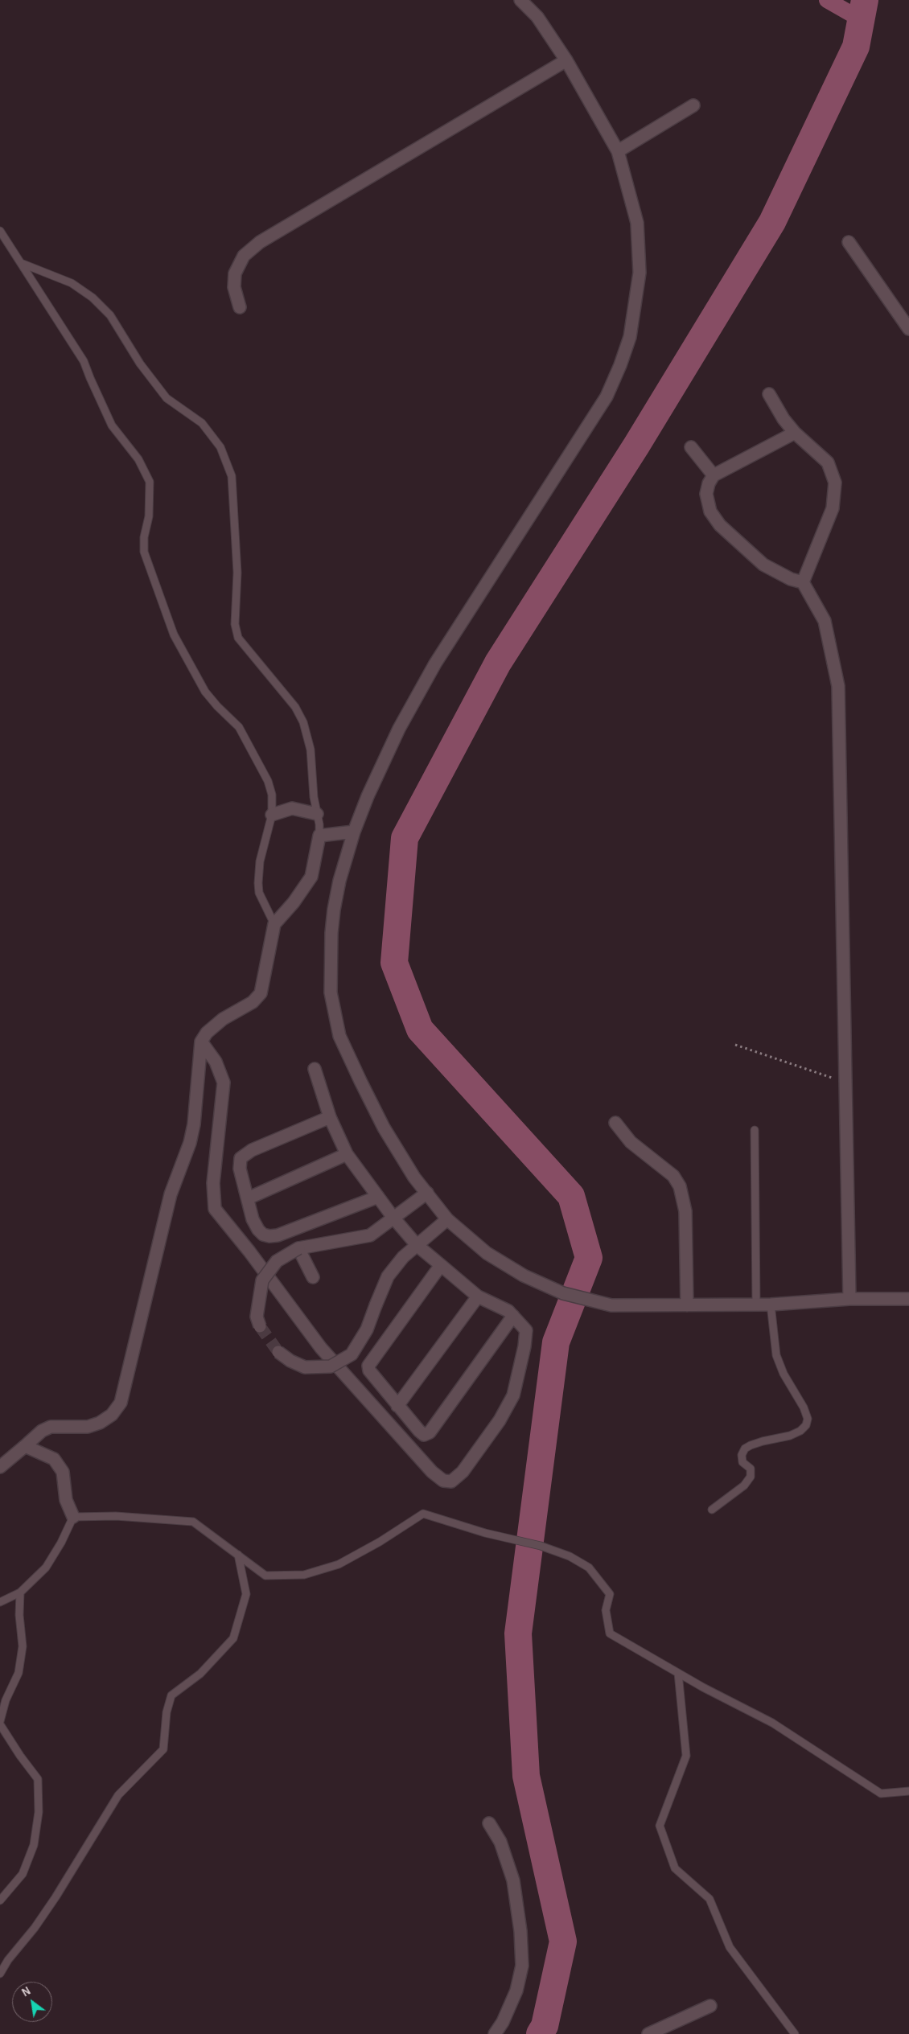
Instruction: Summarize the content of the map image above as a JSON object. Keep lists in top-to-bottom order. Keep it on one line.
{"north":"top left"}
